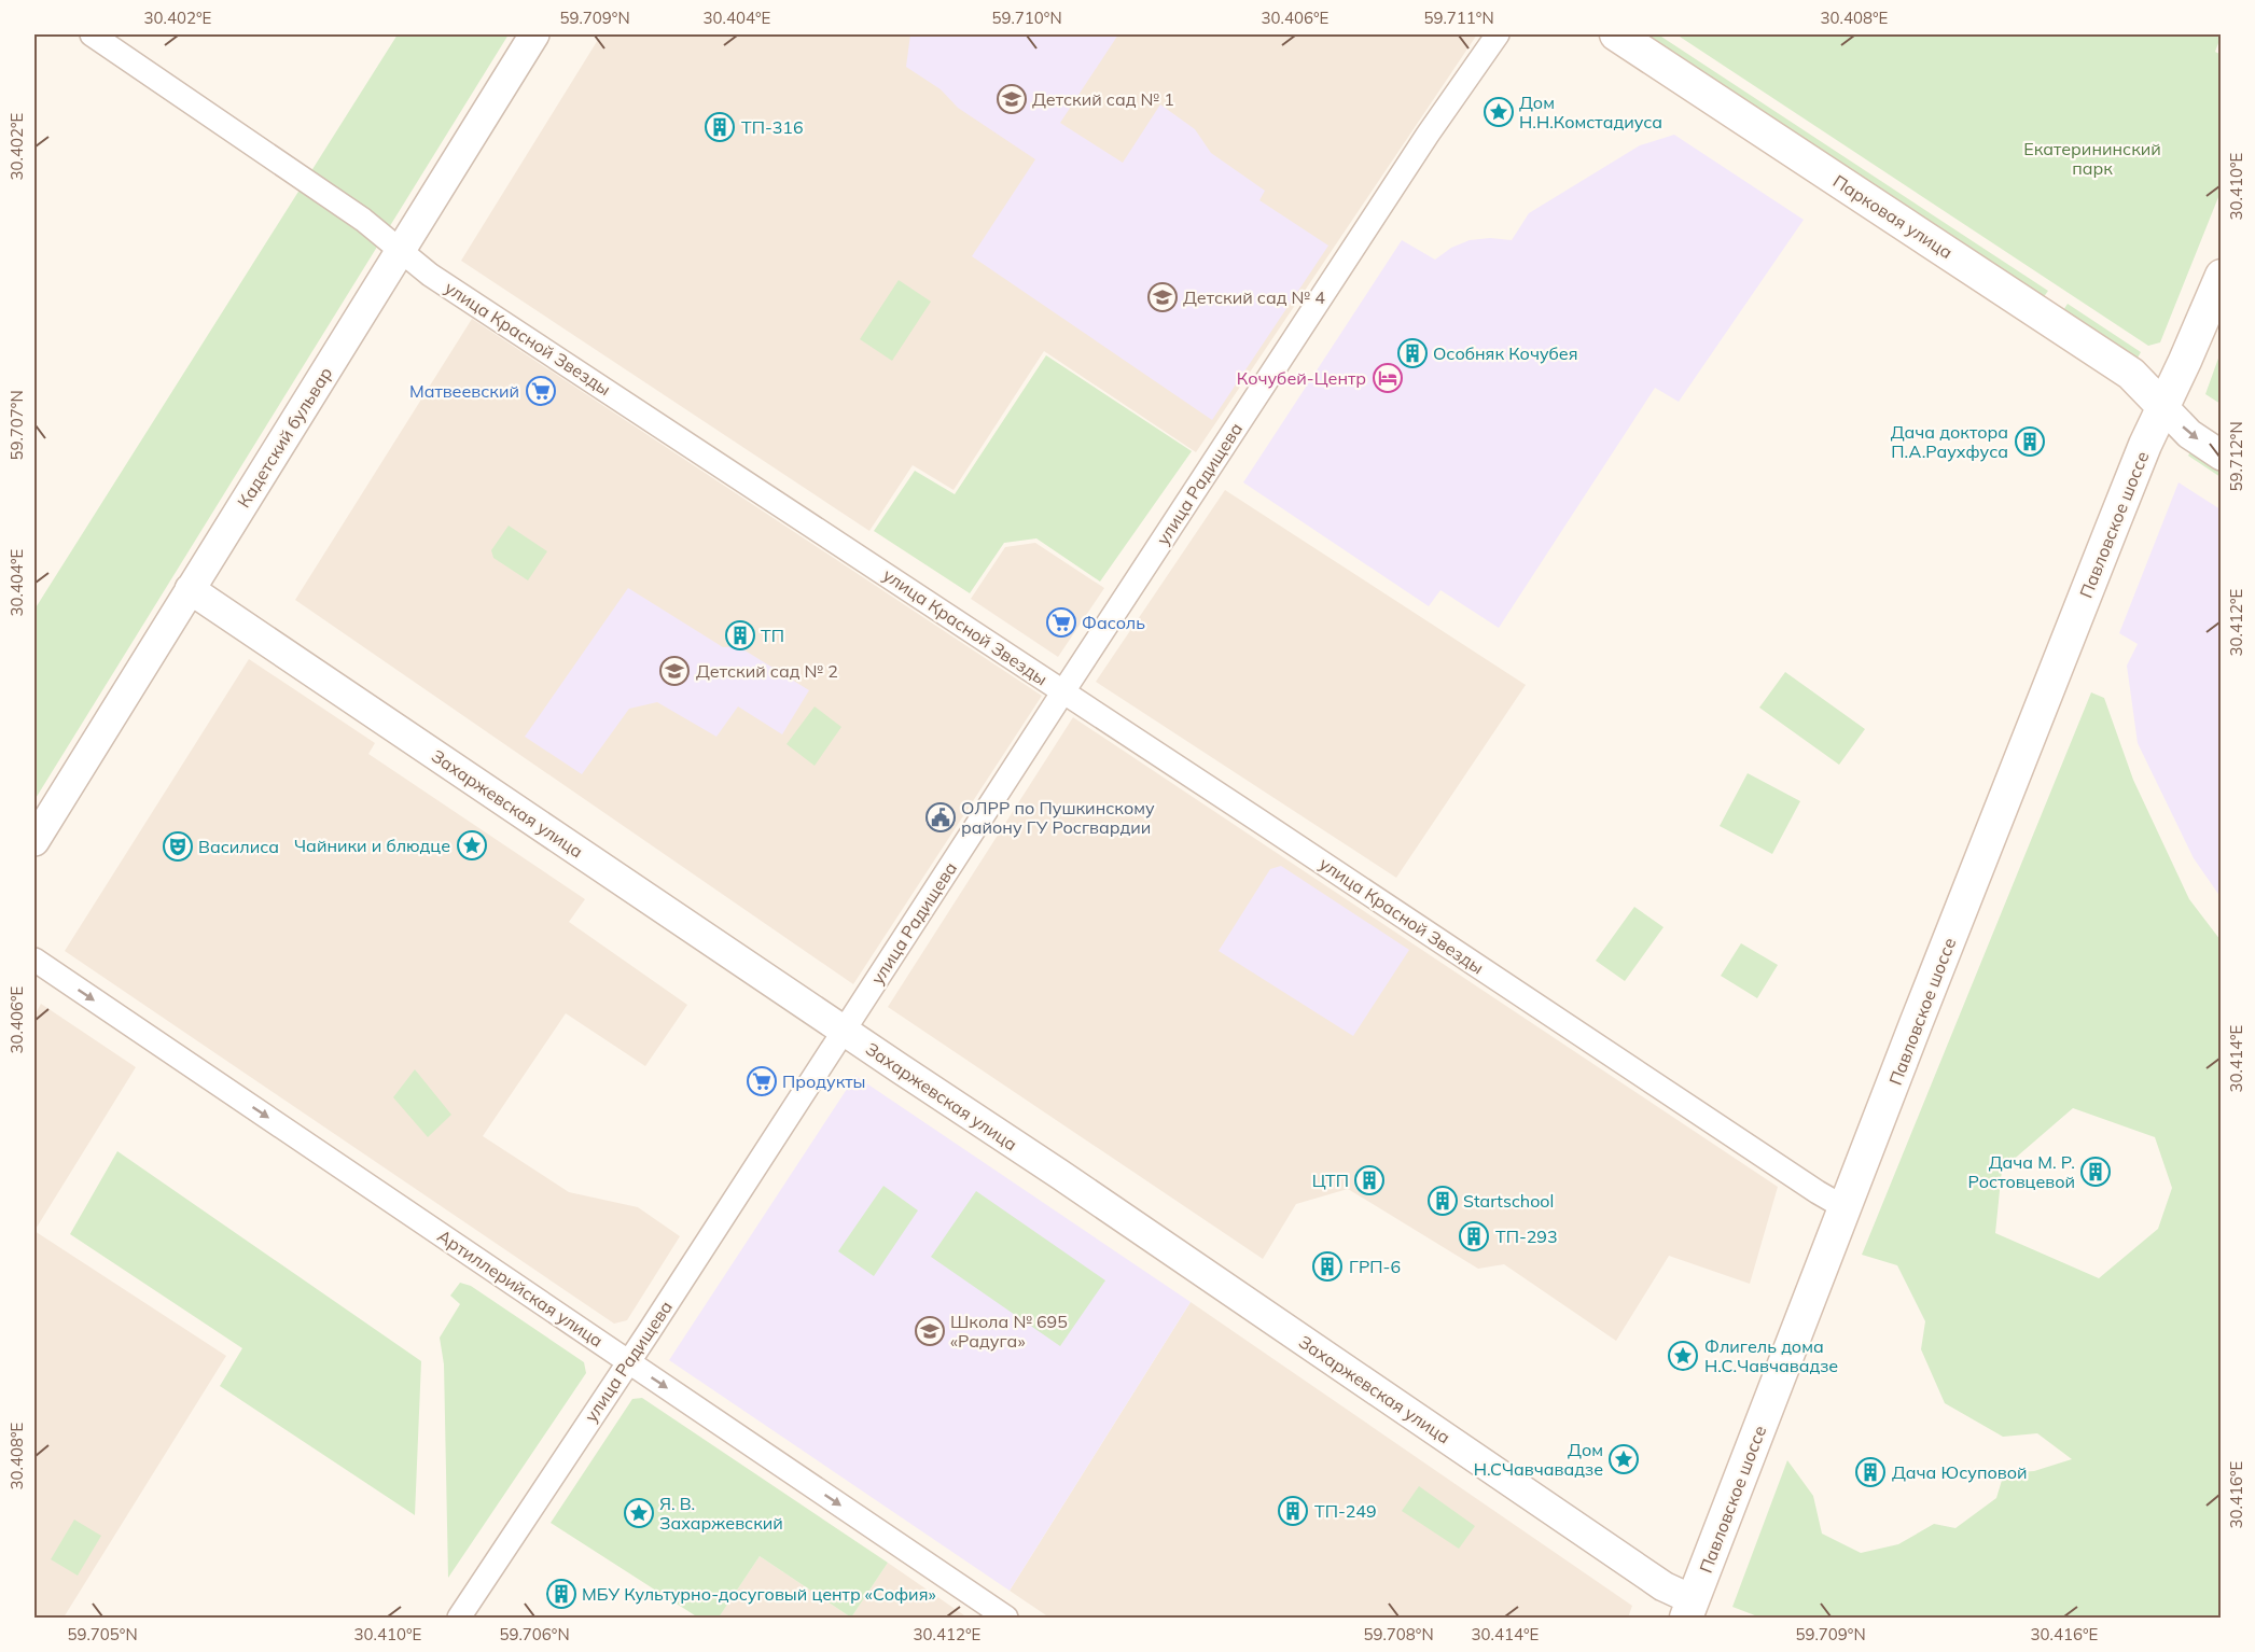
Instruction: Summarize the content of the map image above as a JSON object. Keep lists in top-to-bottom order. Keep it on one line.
{"streets":{"main road":["Парковая улица","Павловское шоссе"],"street":["улица Красной Звезды","Кадетский бульвар","улица Радищева","Захаржевская улица","Артиллерийская улица"]},"crossings":[["Парковая улица","Павловское шоссе"],["улица Красной Звезды","Кадетский бульвар"],["улица Красной Звезды","улица Радищева"],["улица Красной Звезды","Павловское шоссе"],["Кадетский бульвар","Захаржевская улица"],["улица Радищева","Захаржевская улица"],["улица Радищева","Артиллерийская улица"],["Павловское шоссе","Захаржевская улица"]],"one_way":["Артиллерийская улица"],"parks":["Екатерининский парк"],"places":{"school or university":["Детский сад № 1","Детский сад № 4","Детский сад № 2","Школа № 695 «Радуга»"],"place":["Дом Н.Н.Комстадиуса","Чайники и блюдце","Флигель дома Н.С.Чавчавадзе","Дом Н.СЧавчавадзе","Я. В. Захаржевский"],"building":["ТП-316","Особняк Кочубея","Дача доктора П.А.Раухфуса","ТП","Дача М. Р. Ростовцевой","ЦТП","Startschool","ТП-293","ГРП-6","Дача Юсуповой","ТП-249","МБУ Культурно-досуговый центр «София»"],"hotel":["Кочубей-Центр"],"supermarket":["Матвеевский","Фасоль","Продукты"],"public building":["ОЛРР по Пушкинскому району ГУ Росгвардии"],"theatre":["Василиса"]},"coordinates":["30.402°E","59.709°N","30.404°E","59.710°N","30.406°E","59.711°N","30.408°E","30.410°E","59.707°N","59.712°N","30.412°E","30.414°E","30.416°E","59.705°N","59.706°N","59.708°N"]}
